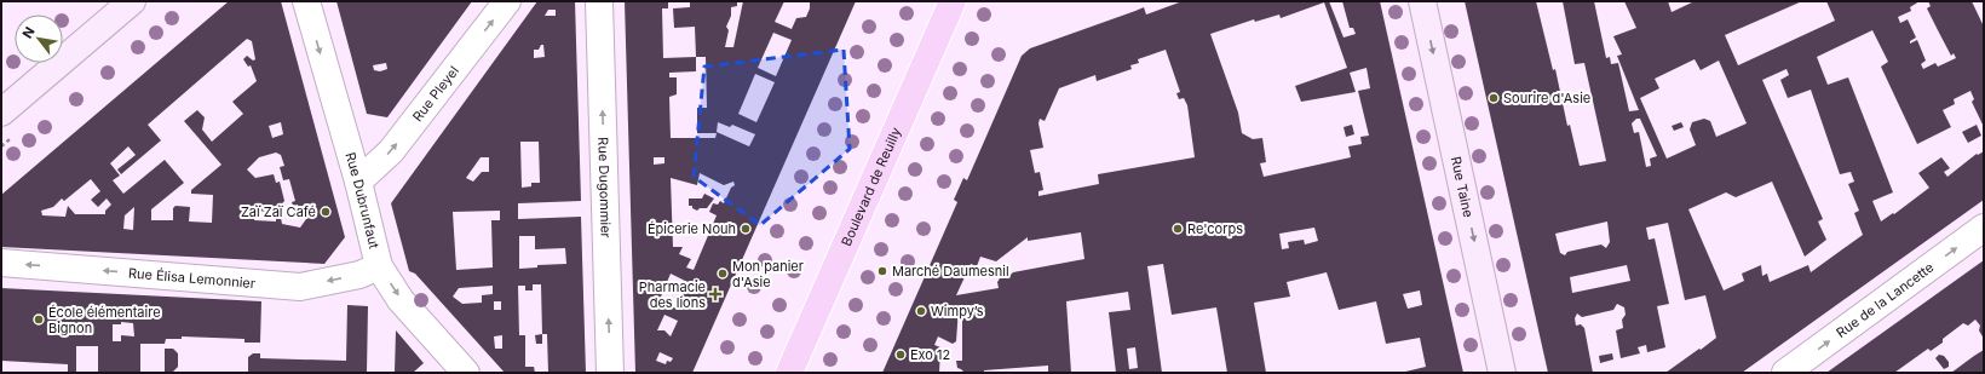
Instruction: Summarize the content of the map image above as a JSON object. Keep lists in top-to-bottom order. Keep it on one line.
{"streets":{"main road":["Boulevard de Reuilly"],"street":["Rue Pleyel","Rue Dugommier","Rue Taine","Rue Dubrunfaut","Rue Élisa Lemonnier","Rue de la Lancette"]},"crossings":[["Rue Pleyel","Rue Dubrunfaut"],["Rue Dubrunfaut","Rue Élisa Lemonnier"]],"one_way":["Rue Pleyel","Rue Dugommier","Rue Taine","Rue Dubrunfaut","Rue Élisa Lemonnier","Rue de la Lancette"],"places":{"other":["Sourire d'Asie","Zaï Zaï Café","Épicerie Nouh","Re'corps","Marché Daumesnil","Mon panier d'Asie","Wimpy’s","École élémentaire Bignon","Exo 12"],"health":["Pharmacie des lions"]},"north":"top left"}
